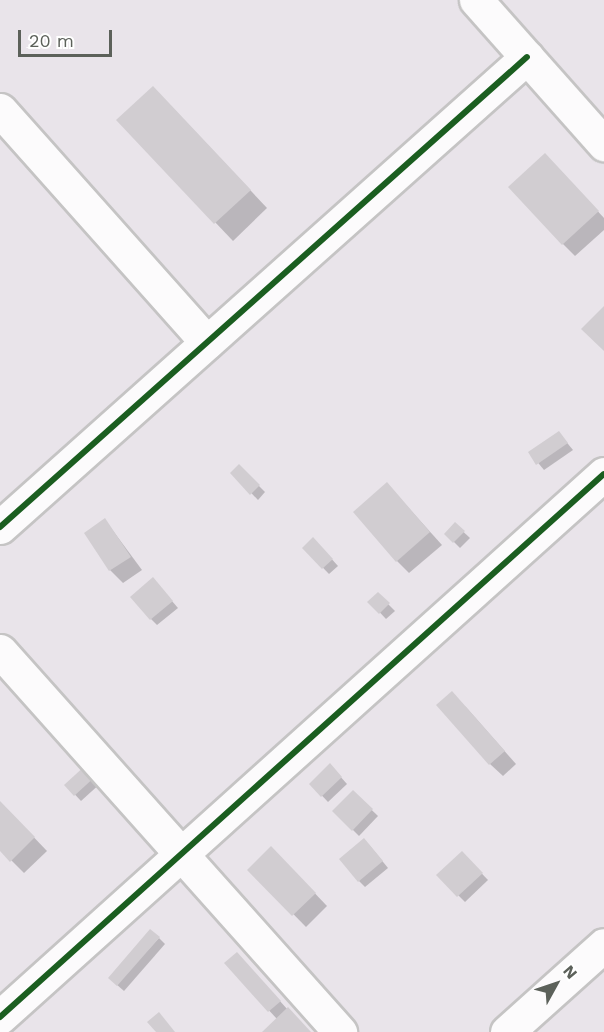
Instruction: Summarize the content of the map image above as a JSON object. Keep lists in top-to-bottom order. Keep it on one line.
{"scale_bar":"20 m","north":"top right"}
